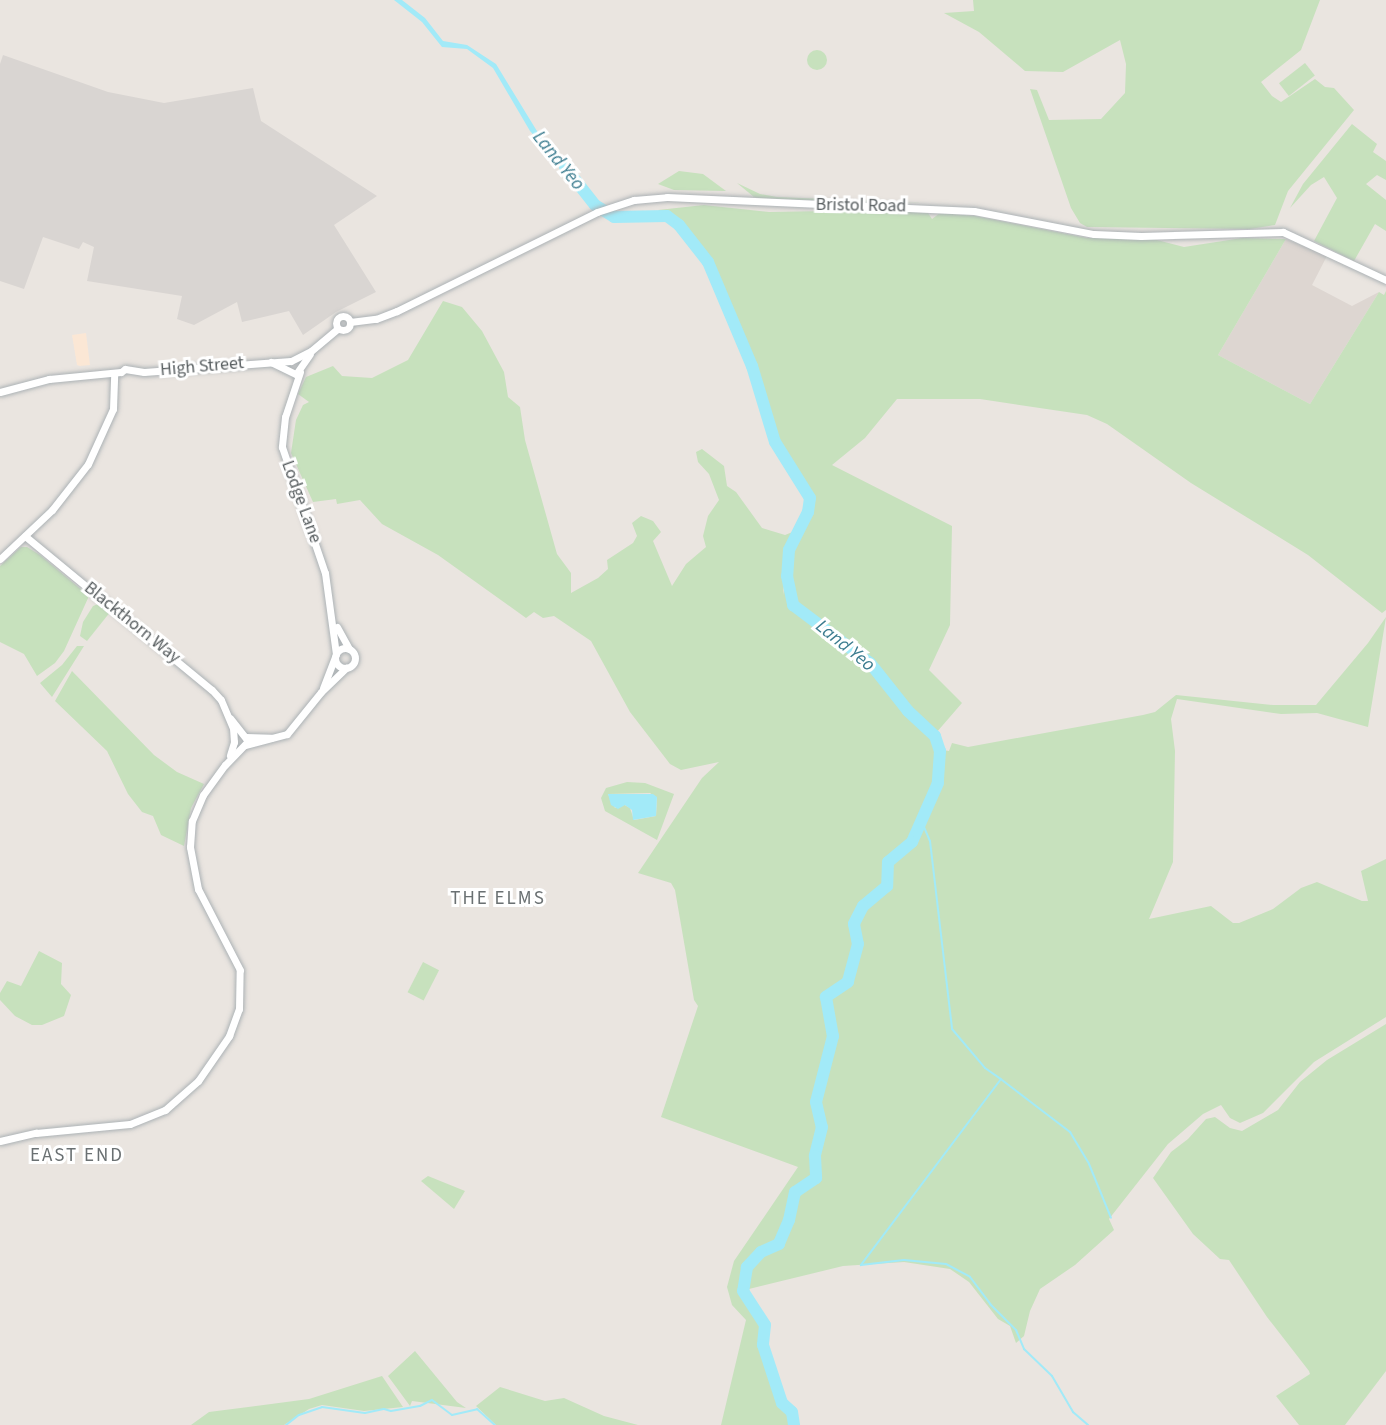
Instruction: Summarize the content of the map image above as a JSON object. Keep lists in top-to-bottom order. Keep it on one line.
{"streets":{"street":["Bristol Road","High Street","Lodge Lane","Blackthorn Way"]},"crossings":[["Bristol Road","High Street"],["Bristol Road","Lodge Lane"],["High Street","Lodge Lane"],["Lodge Lane","Blackthorn Way"]],"districts":["THE ELMS","EAST END"],"water":["Land Yeo"]}
